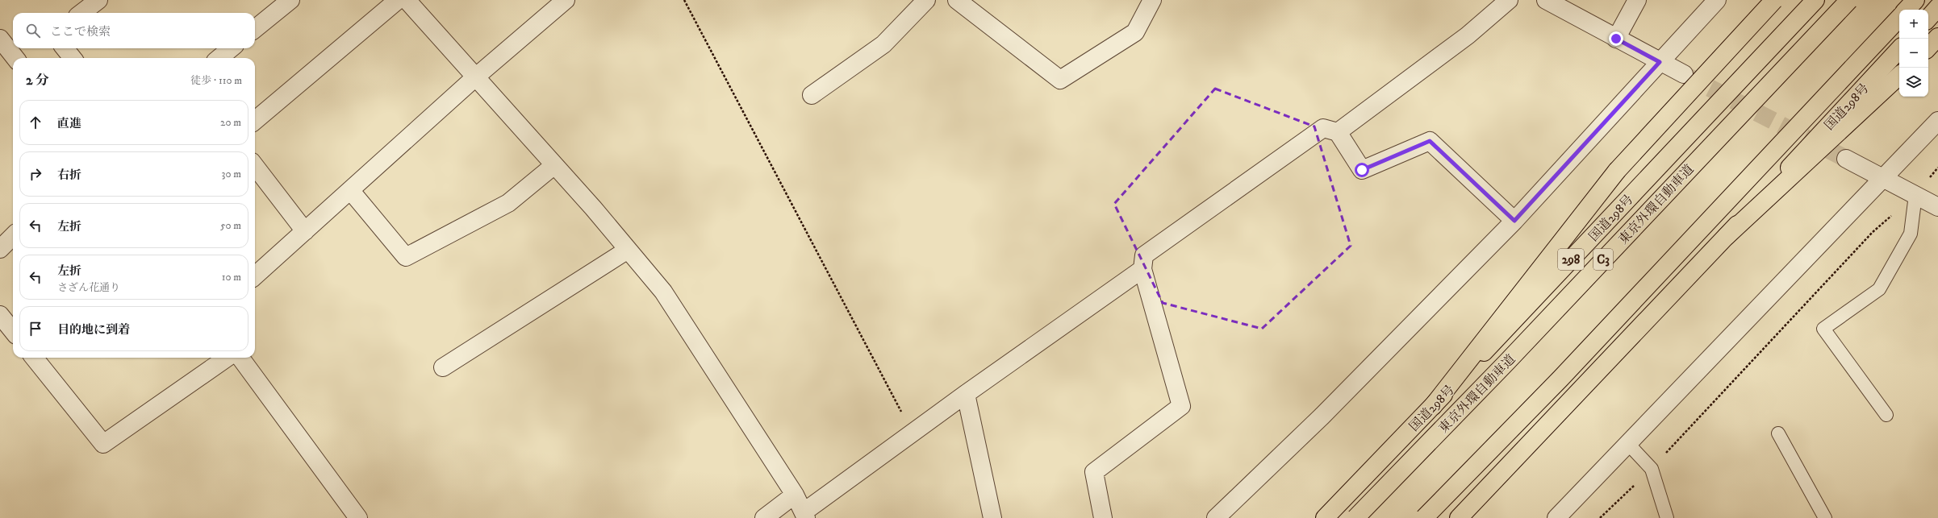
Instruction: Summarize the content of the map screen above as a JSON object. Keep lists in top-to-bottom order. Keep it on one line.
{"streets":{"highway":["国道298号","東京外環自動車道","298","C3"]},"page":{"map_buttons":["+","−"],"search":"ここで検索","heading":["2 分","徒歩 · 110 m"],"list":[["直進","20 m"],["右折","30 m"],["左折","50 m"],["左折","さざん花通り","10 m"],"目的地に到着"]}}
